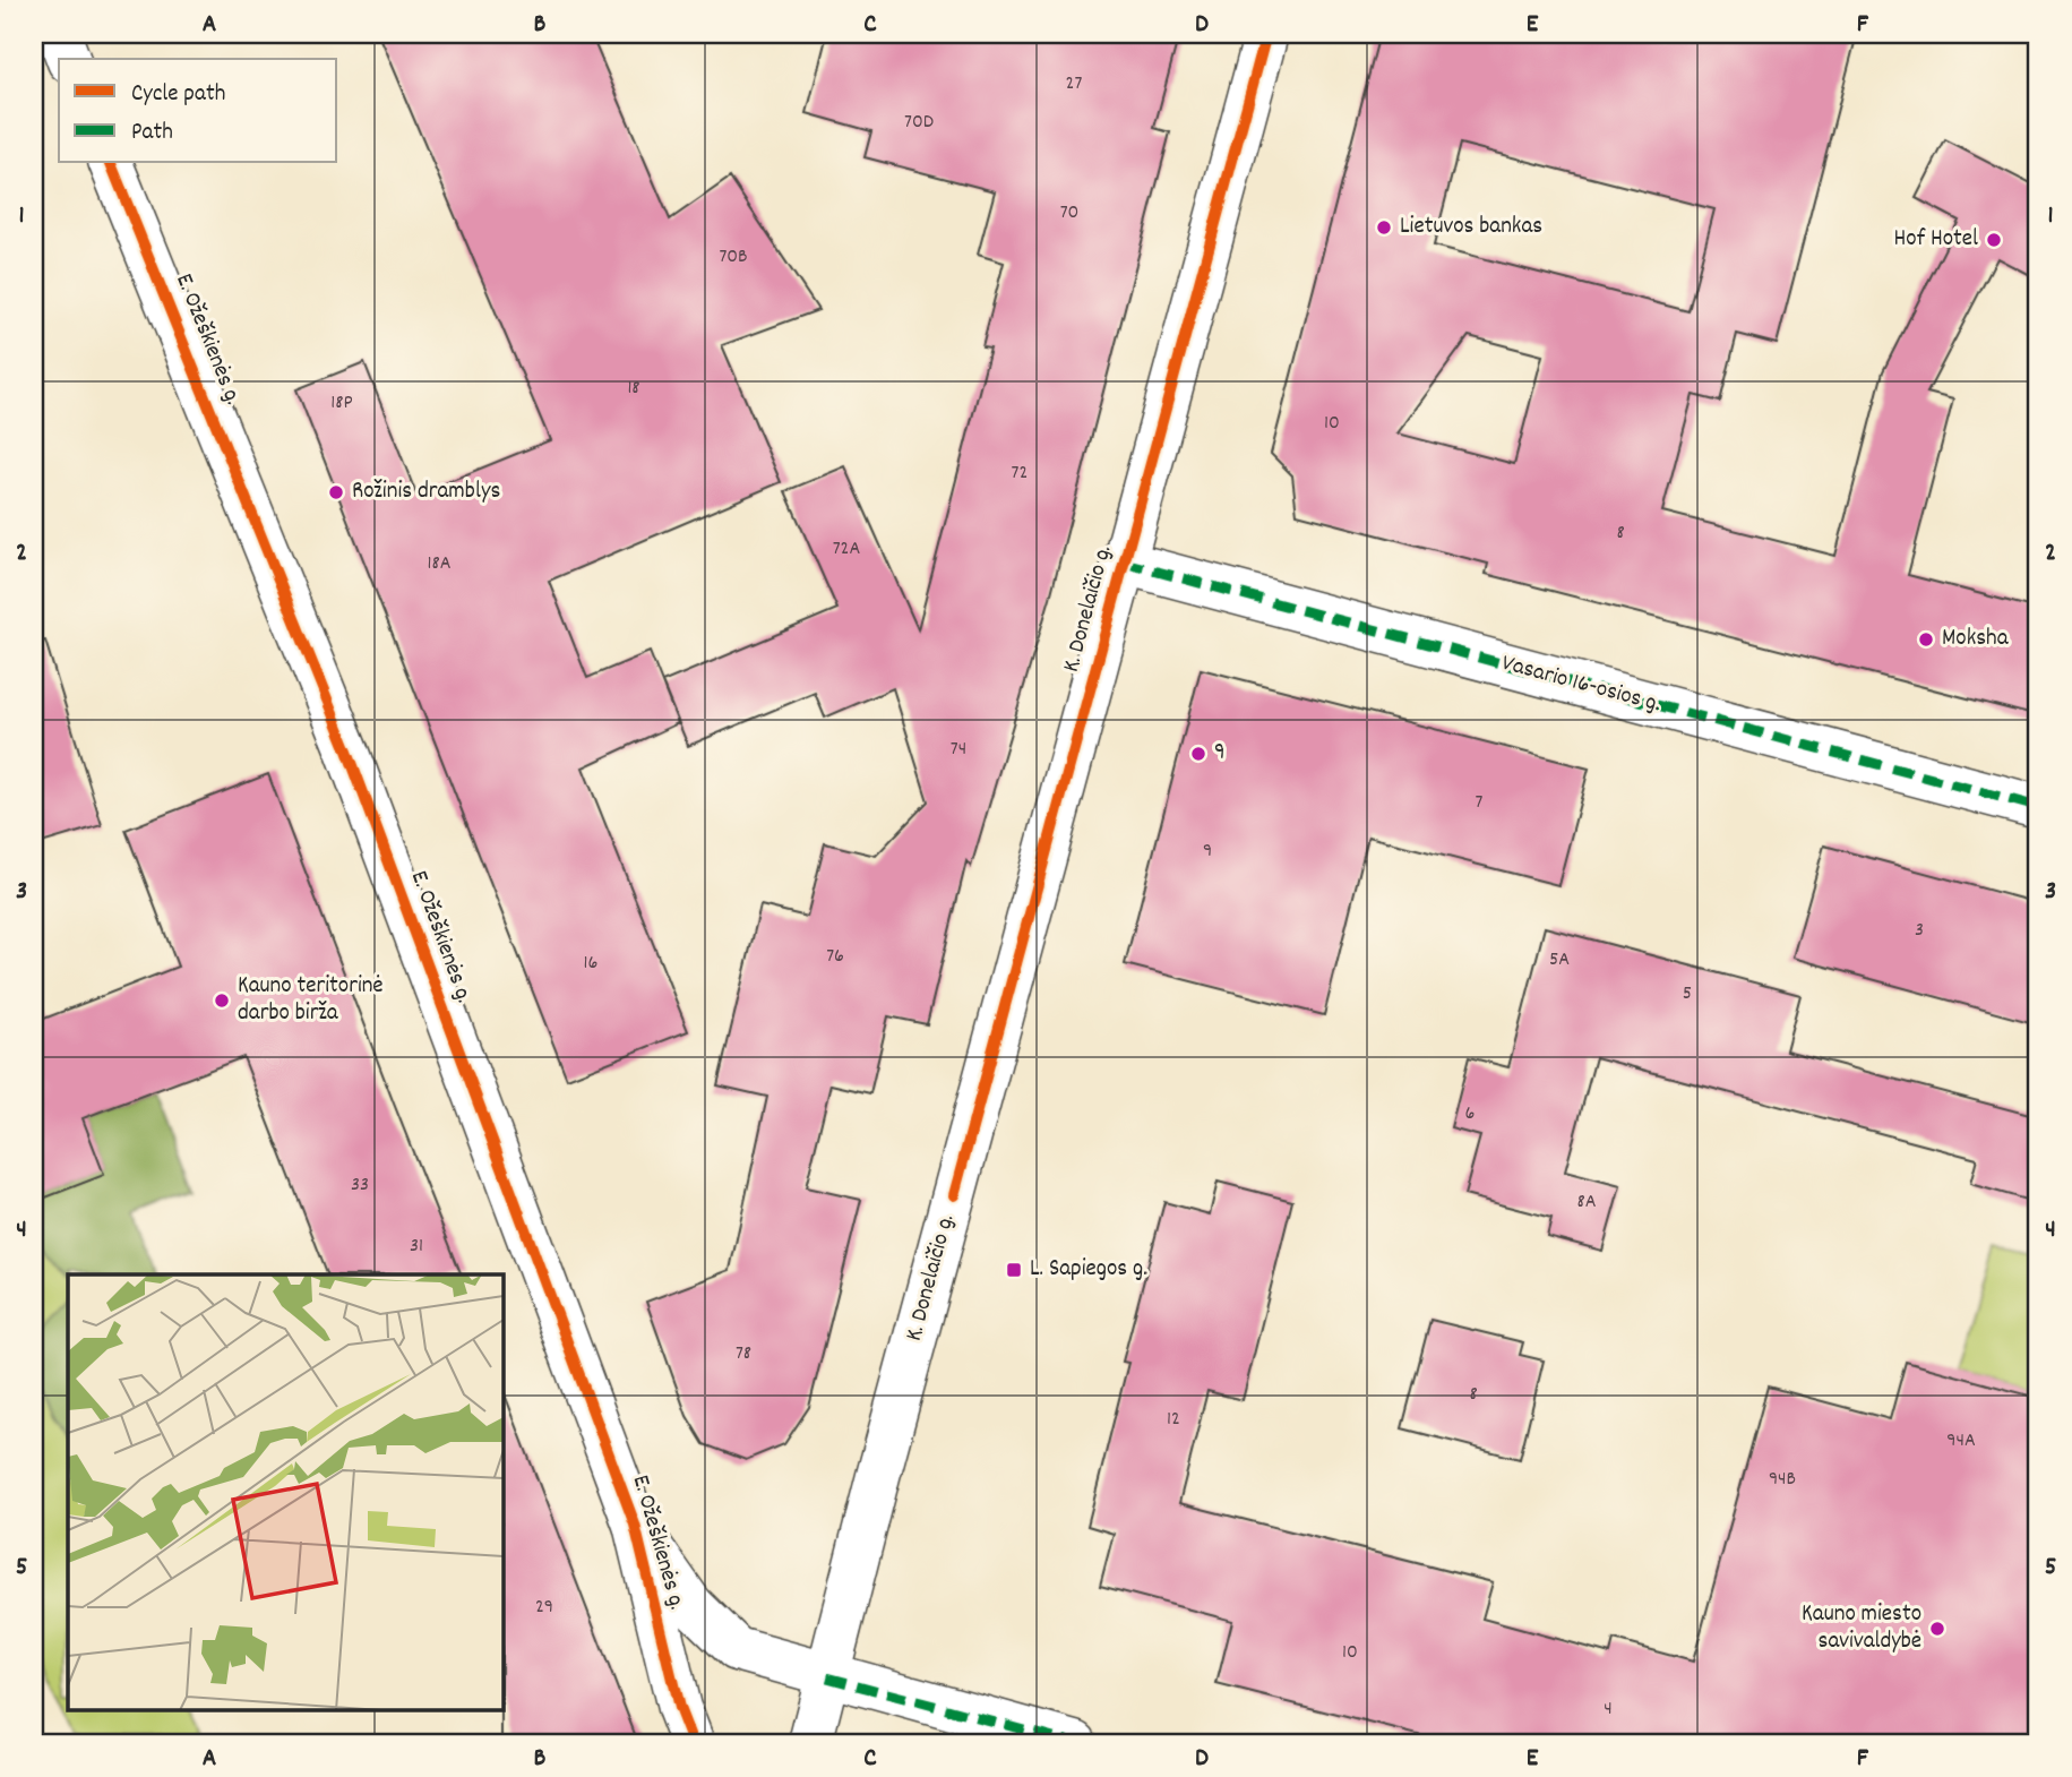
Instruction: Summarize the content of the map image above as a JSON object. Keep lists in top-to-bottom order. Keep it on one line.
{"streets":{"street":["E. Ožeškienės g.","K. Donelaičio g.","Vasario 16-osios g."]},"crossings":[["E. Ožeškienės g.","K. Donelaičio g."],["K. Donelaičio g.","Vasario 16-osios g."]],"places":{"other":["Lietuvos bankas","Hof Hotel","Rožinis dramblys","Moksha","9","Kauno teritorinė darbo birža","Kauno miesto savivaldybė"],"transit":["L. Sapiegos g."]},"house_numbers":["27","70D","70","70B","18","18P","10","72","8","72A","18A","74","7","9","3","76","5A","16","5","6","33","8A","31","78","8","12","94A","94B","29","10","4"],"legend":["Cycle path","Path"],"grid":{"columns":["A","B","C","D","E","F"],"rows":["1","2","3","4","5"]}}
